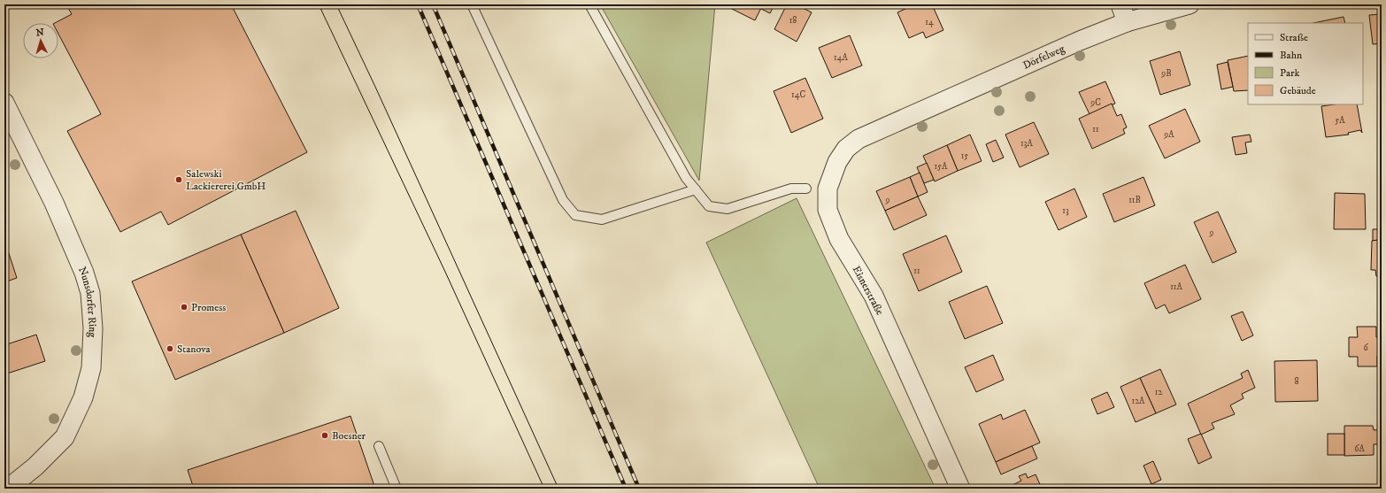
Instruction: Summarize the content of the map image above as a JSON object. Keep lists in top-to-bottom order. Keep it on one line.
{"streets":{"street":["Dörfelweg","Eisnerstraße","Nunsdorfer Ring"]},"crossings":[["Dörfelweg","Eisnerstraße"]],"places":["Salewski Lackiererei GmbH","Promess","Stanova","Boesner"],"house_numbers":["18","14","14A","9B","14C","9C","5A","11","9A","13A","15","15A","9","11B","13","9","11","11A","6","8","12","12A","6A"],"legend":["Straße","Bahn","Park","Gebäude"],"north":"top"}
